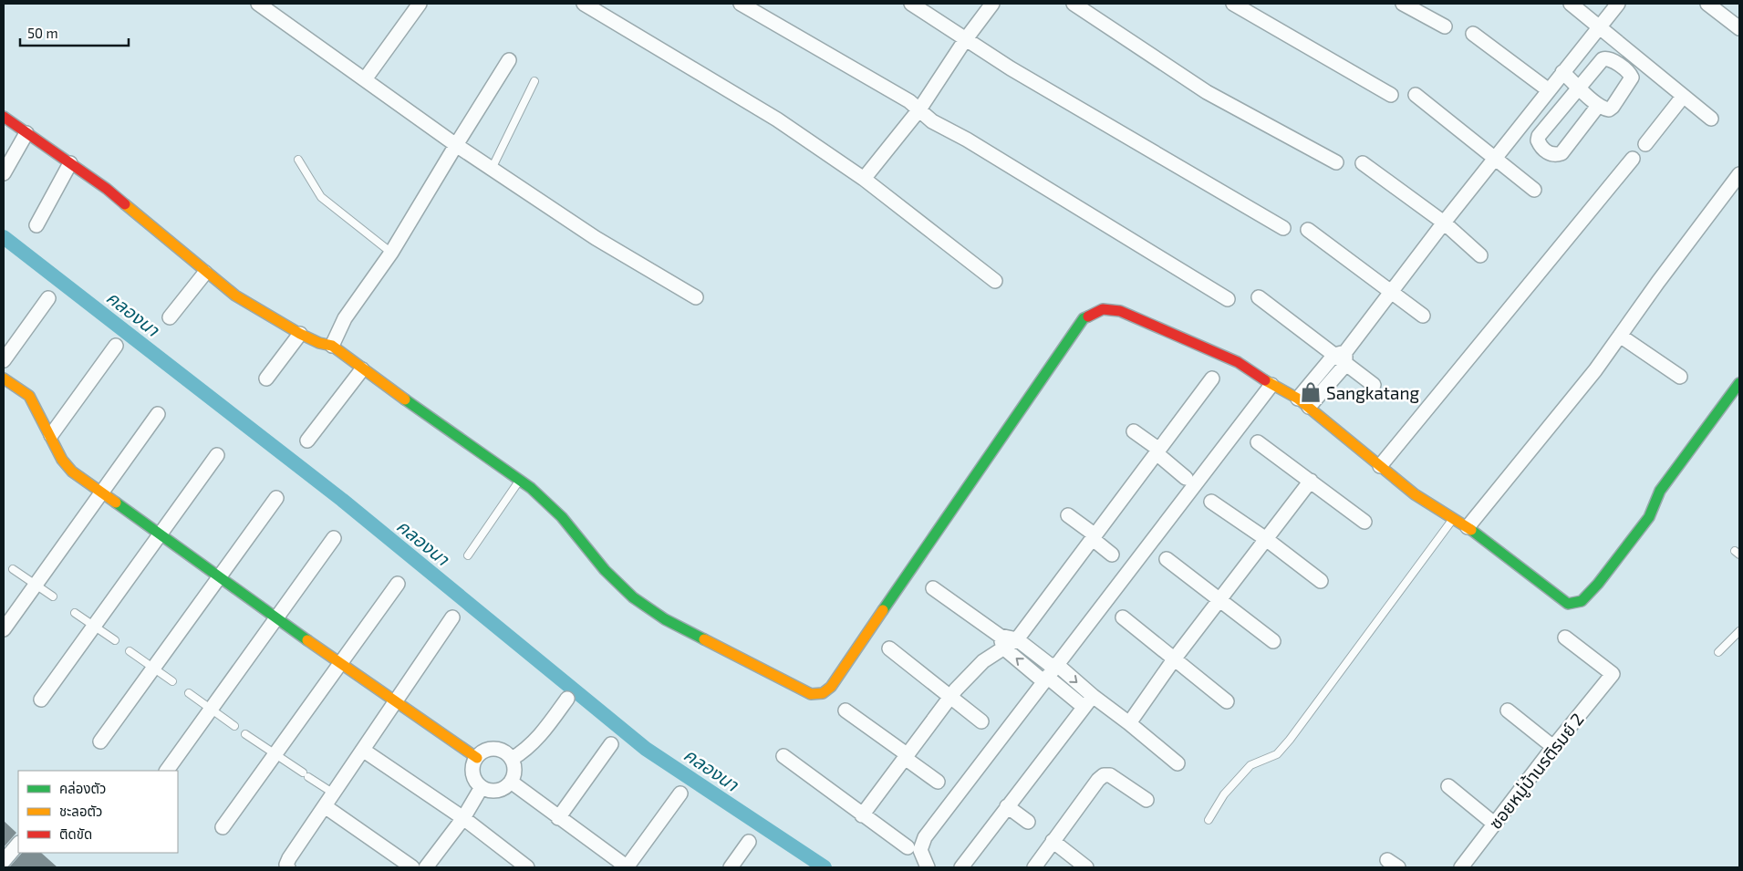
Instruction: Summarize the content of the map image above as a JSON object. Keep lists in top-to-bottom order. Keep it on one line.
{"streets":{"street":["ซอยหมู่บ้านรติรมย์ 2"]},"water":["คลองนา"],"places":{"shop":["Sangkatang"]},"legend":["คล่องตัว","ชะลอตัว","ติดขัด"],"scale_bar":"50 m"}
